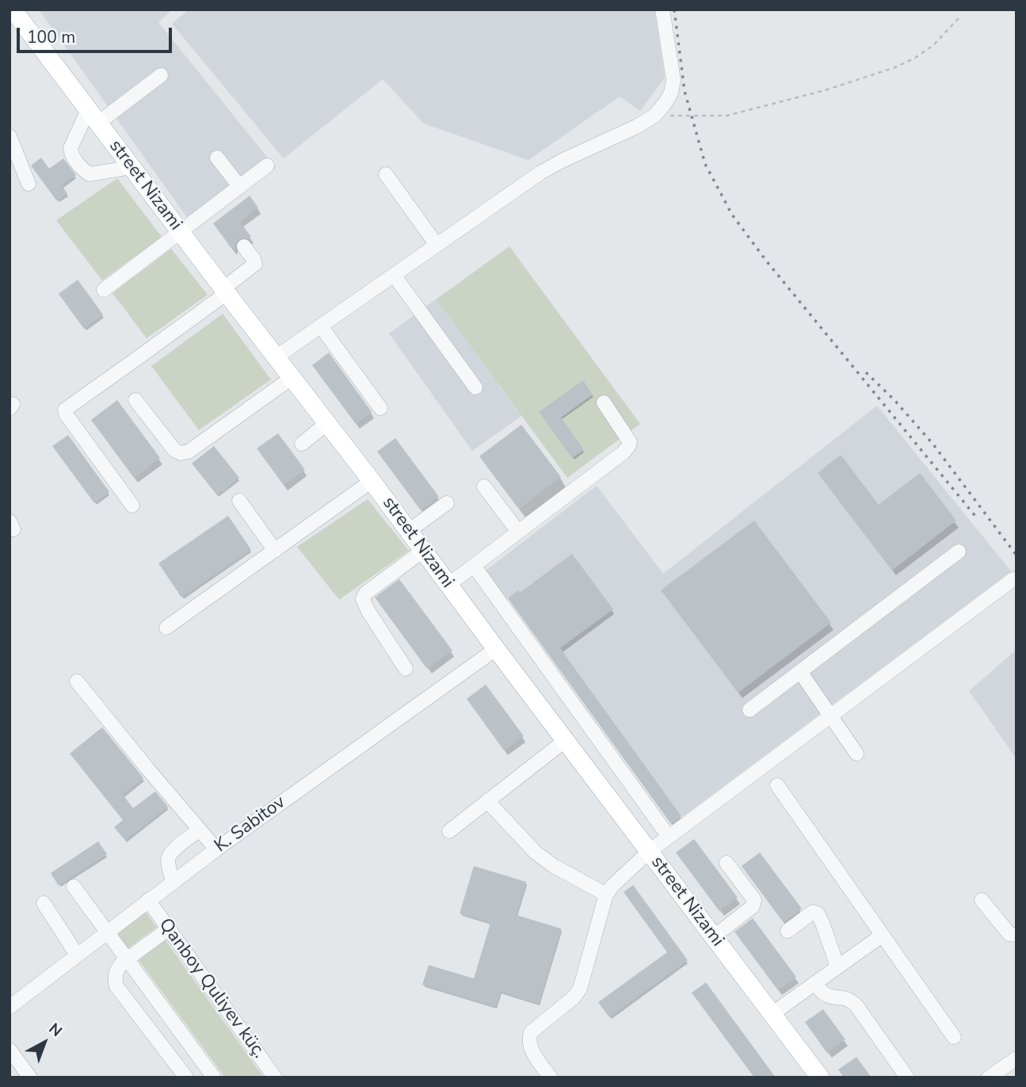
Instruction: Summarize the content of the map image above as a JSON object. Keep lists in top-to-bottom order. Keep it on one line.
{"streets":{"main road":["street Nizami"],"street":["K. Sabitov","Qanboy Quliyev küç."]},"crossings":[["street Nizami","K. Sabitov"],["K. Sabitov","Qanboy Quliyev küç."]],"scale_bar":"100 m","north":"top right"}
